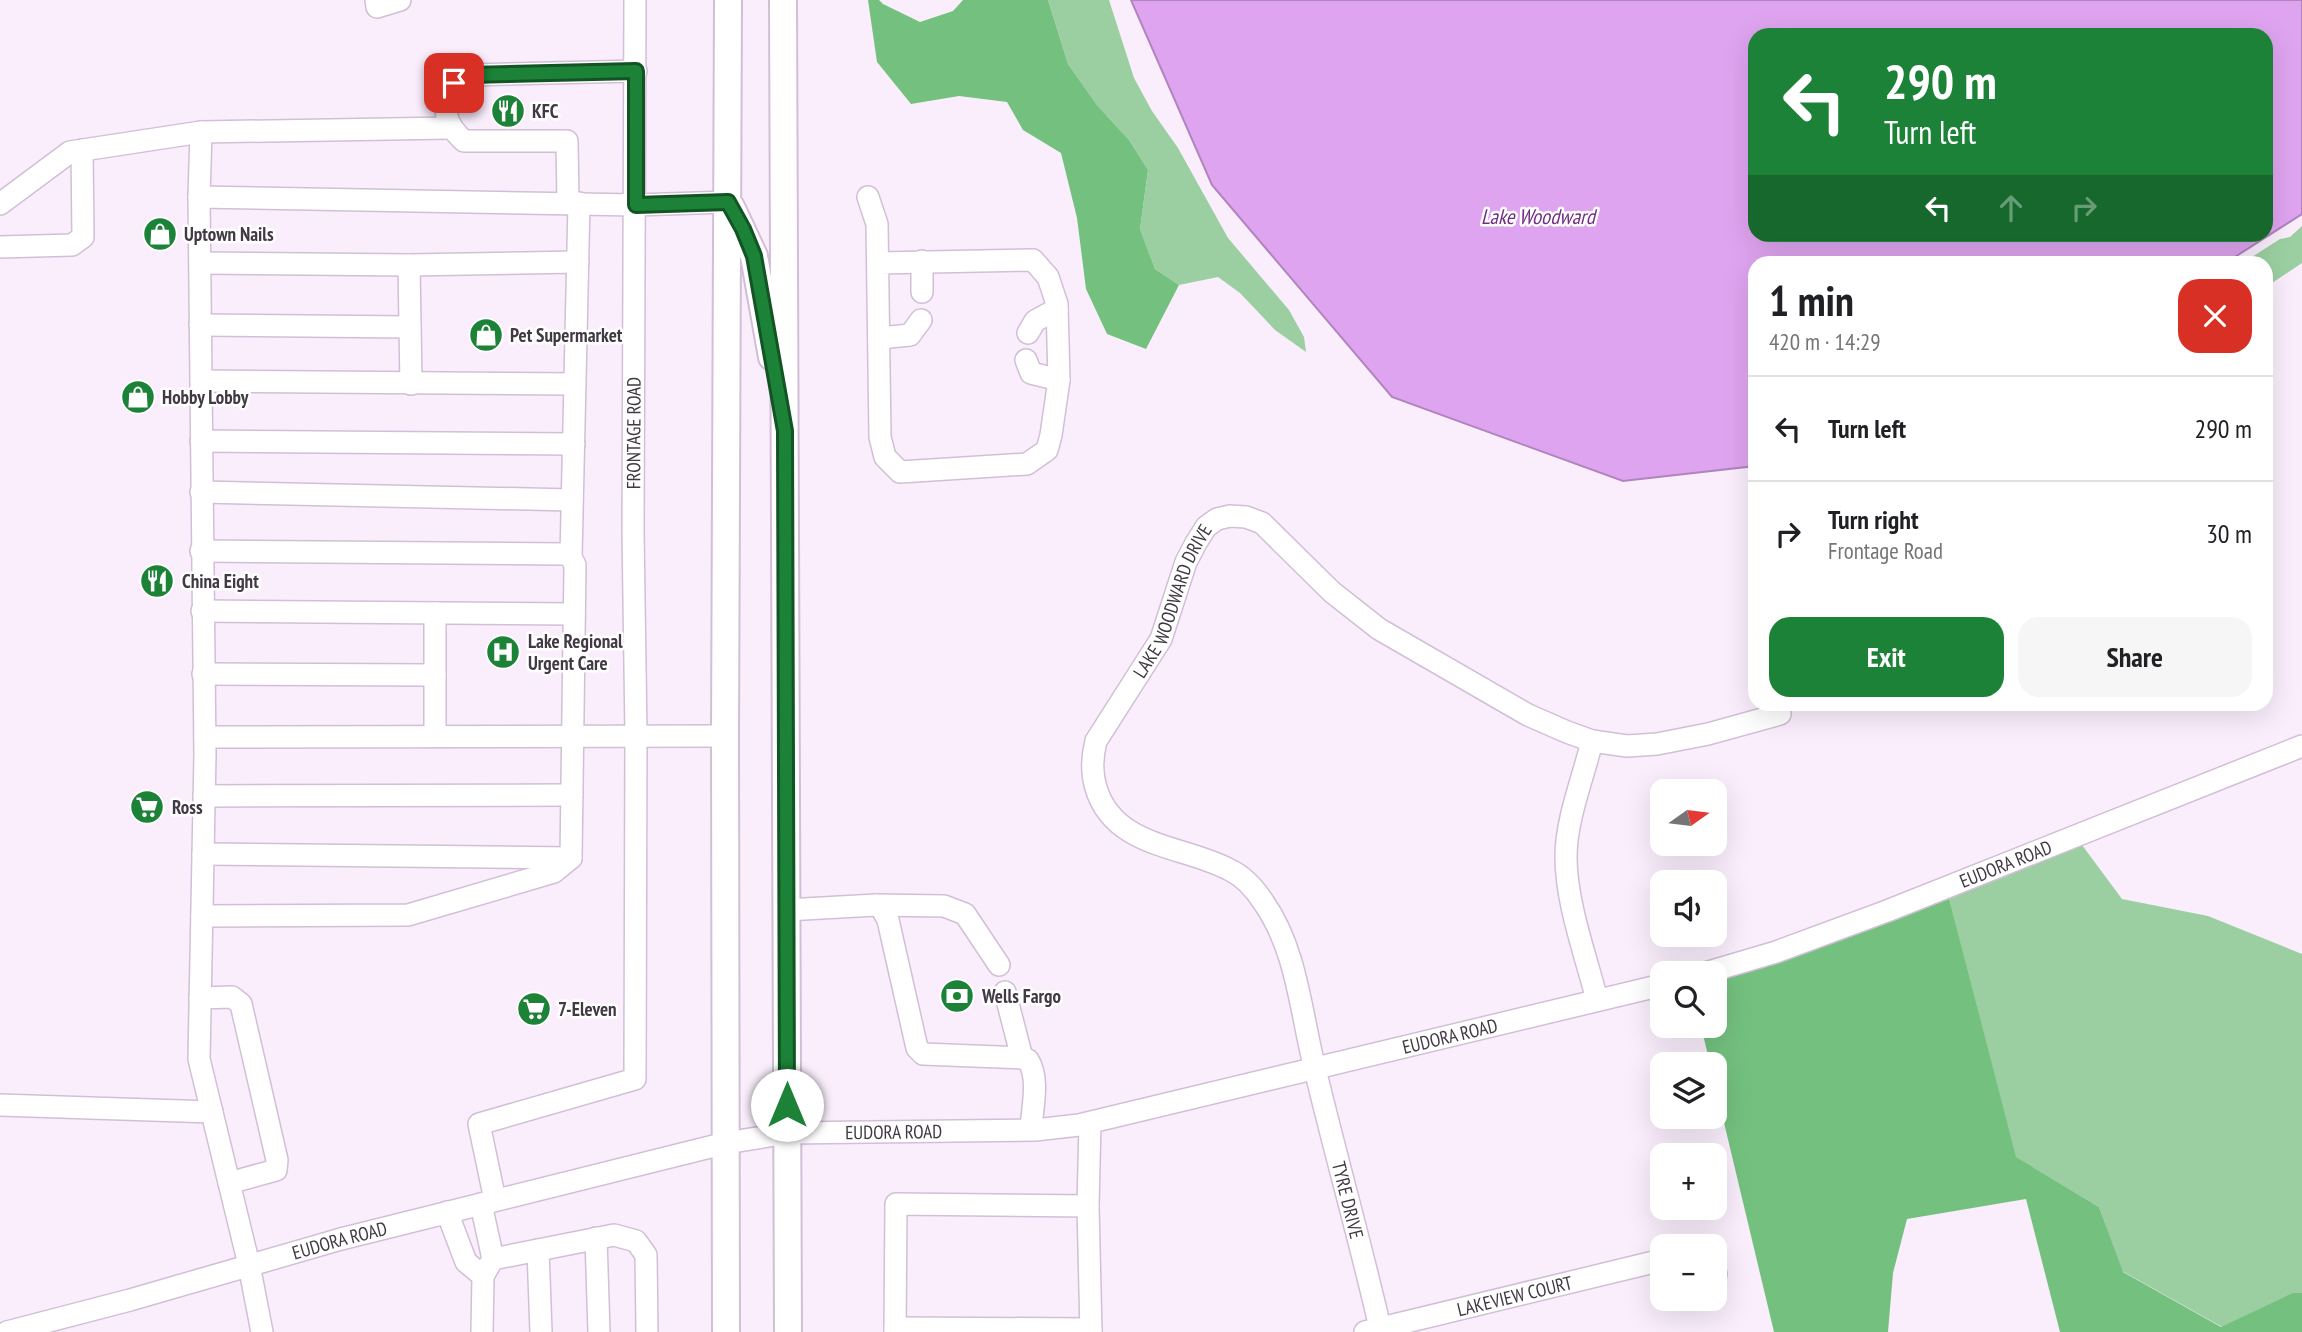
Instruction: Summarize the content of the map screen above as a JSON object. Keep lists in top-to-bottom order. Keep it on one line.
{"streets":{"street":["FRONTAGE ROAD","LAKE WOODWARD DRIVE","EUDORA ROAD","TYRE DRIVE","LAKEVIEW COURT"]},"crossings":[["FRONTAGE ROAD","EUDORA ROAD"],["LAKE WOODWARD DRIVE","EUDORA ROAD"],["LAKE WOODWARD DRIVE","TYRE DRIVE"],["EUDORA ROAD","TYRE DRIVE"],["TYRE DRIVE","LAKEVIEW COURT"]],"water":["Lake Woodward"],"places":{"restaurant":["KFC","China Eight"],"shop":["Uptown Nails","Pet Supermarket","Hobby Lobby"],"hospital":["Lake Regional Urgent Care"],"supermarket":["Ross","7-Eleven"],"bank":["Wells Fargo"]},"north":"right","page":{"turn":["290 m","Turn left"],"heading":["1 min","420 m · 14:29"],"list":[{"name":"Turn left","value":"290 m"},{"name":"Turn right","note":"Frontage Road","value":"30 m"}],"buttons":["Exit","Share"],"map_buttons":["+","−"]}}
